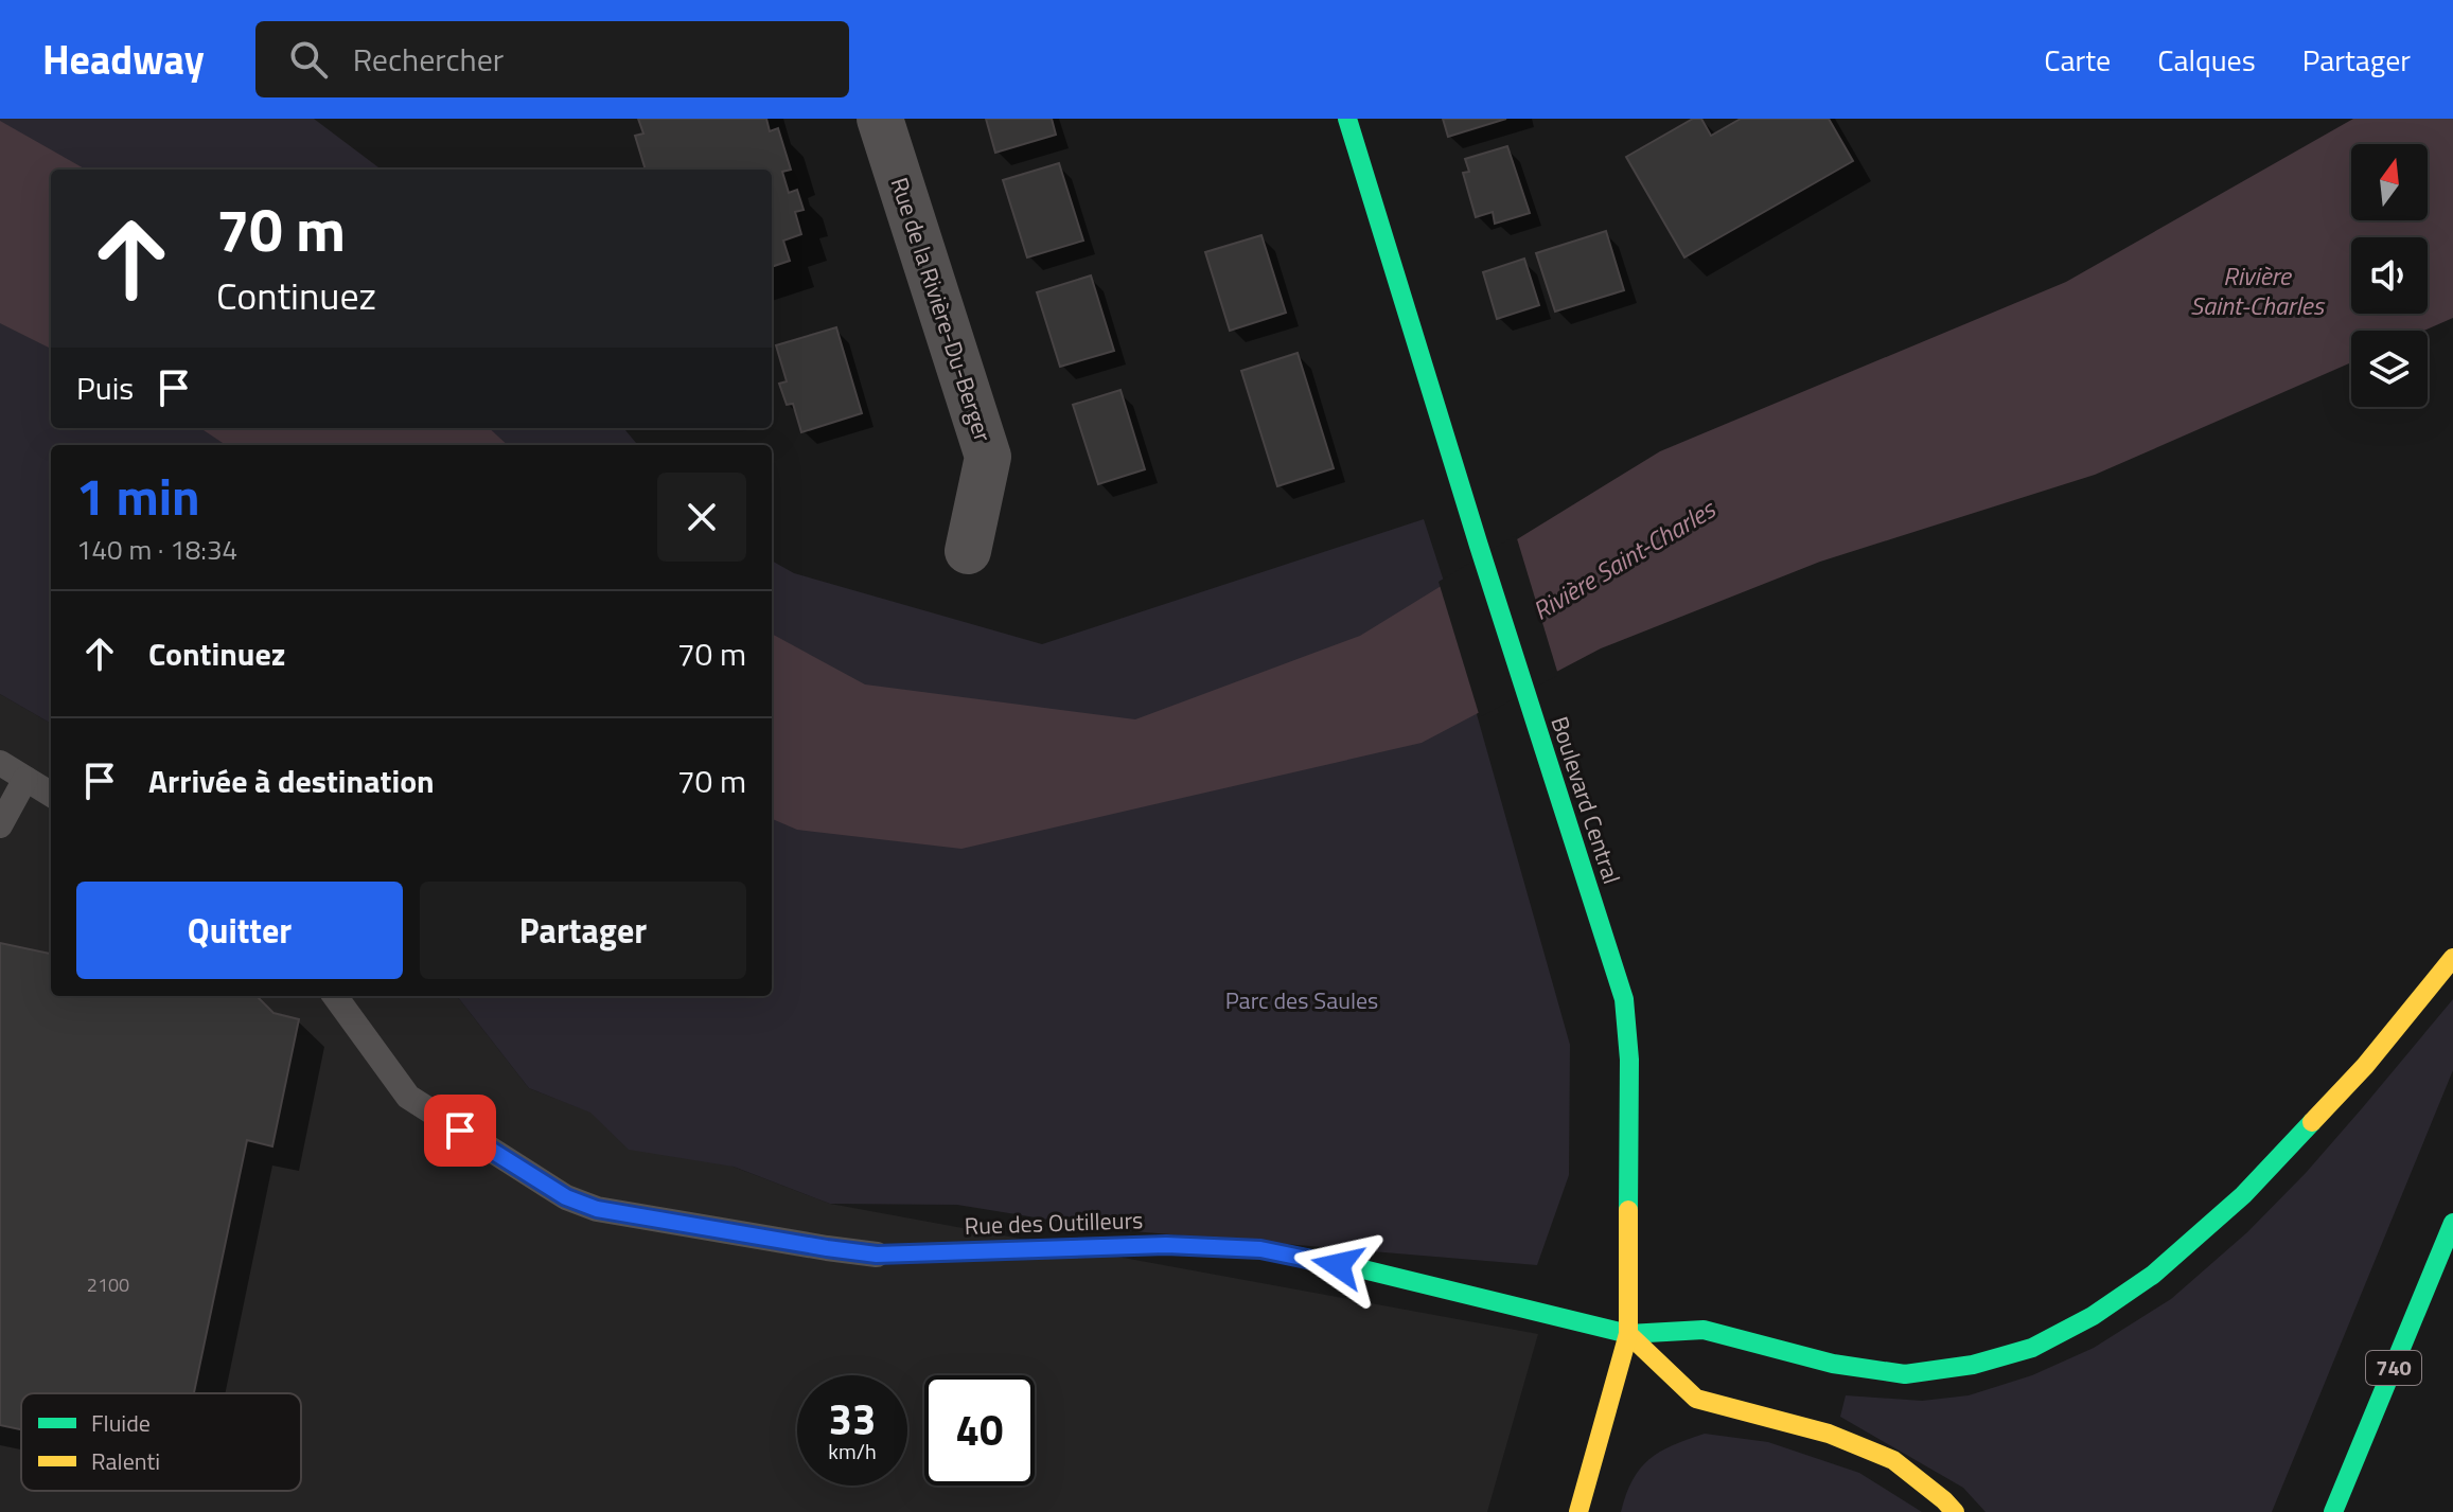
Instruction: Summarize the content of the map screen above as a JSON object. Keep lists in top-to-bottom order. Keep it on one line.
{"streets":{"main road":["Boulevard Central","Rue des Outilleurs","740"],"street":["Rue de la Rivière-Du-Berger"]},"crossings":[["Boulevard Central","Rue des Outilleurs"]],"water":["Rivière Saint-Charles"],"parks":["Parc des Saules"],"house_numbers":["2100"],"legend":["Fluide","Ralenti"],"north":"top","page":{"header":"Headway","search":"Rechercher","nav":["Carte","Calques","Partager"],"turn":["70 m","Continuez"],"then":"Puis","heading":["1 min","140 m · 18:34"],"list":[{"name":"Continuez","value":"70 m"},{"name":"Arrivée à destination","value":"70 m"}],"buttons":["Quitter","Partager"],"speed":"33 km/h","limit":"40"}}
